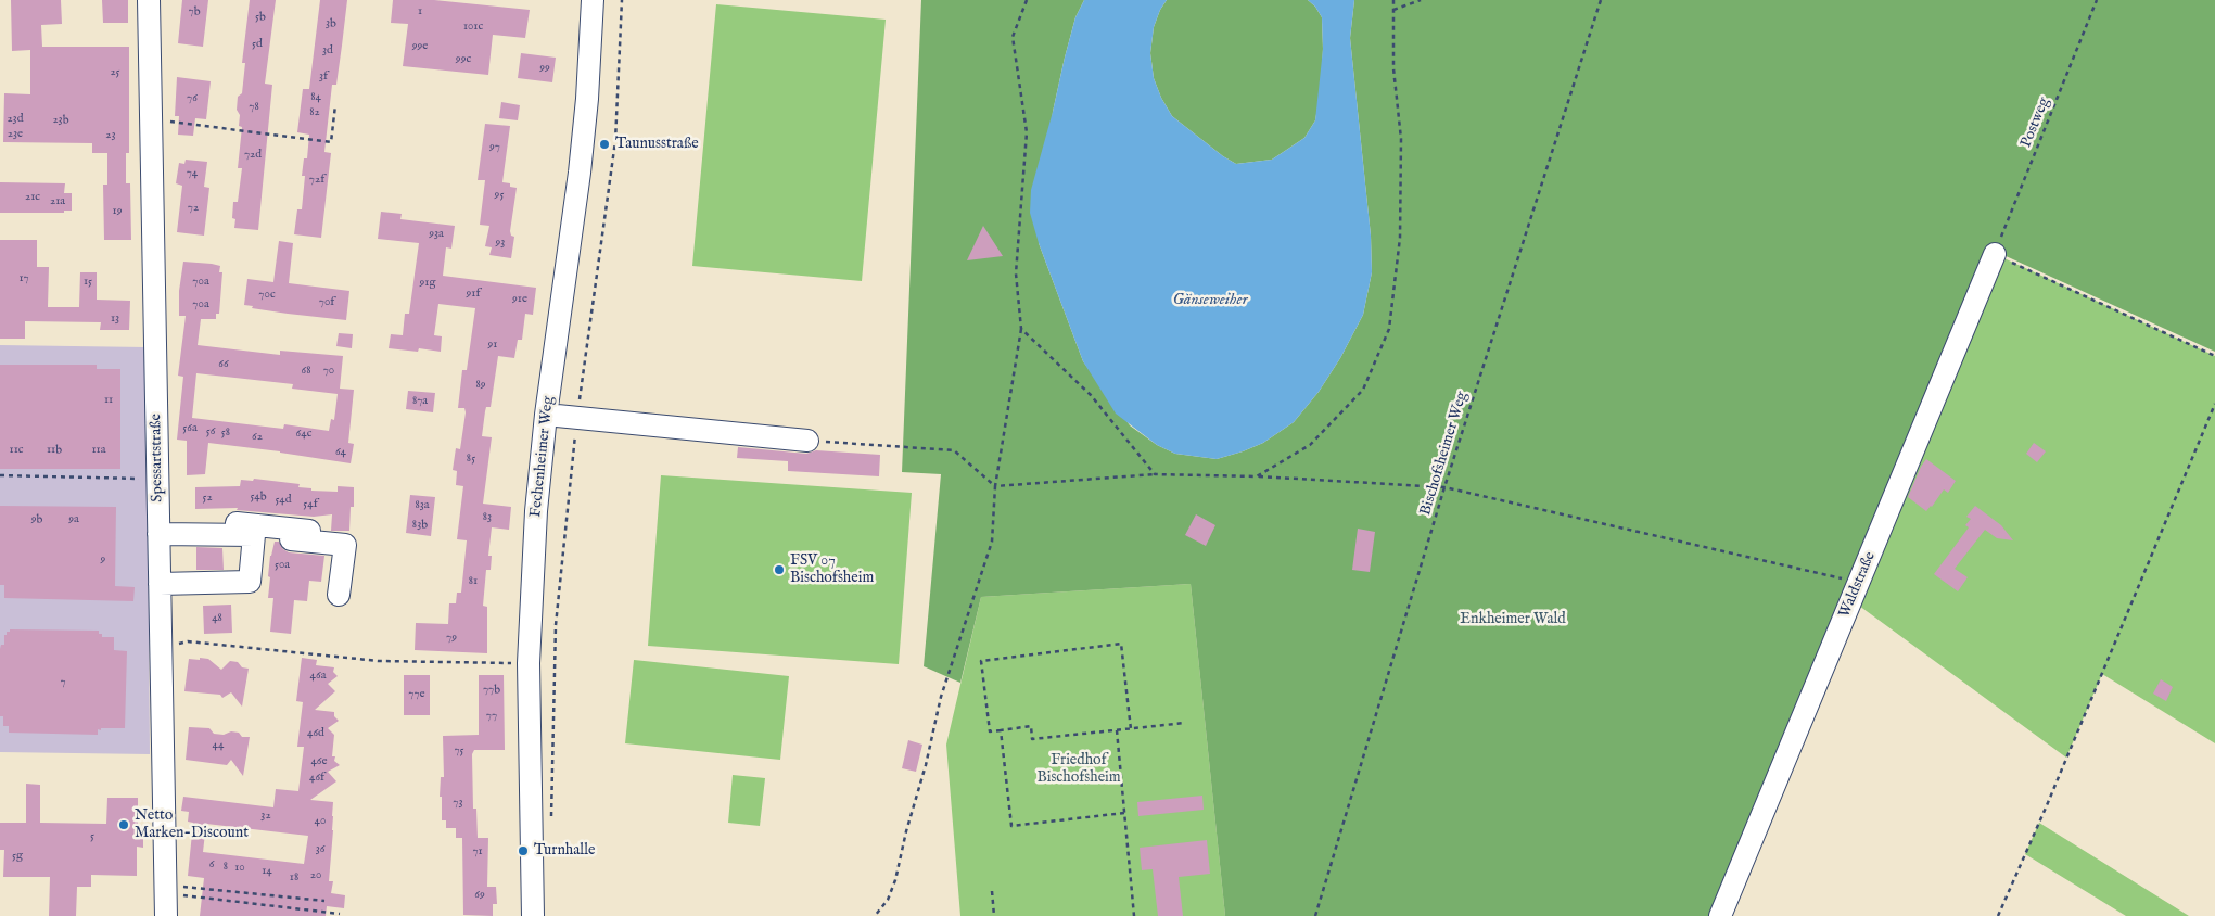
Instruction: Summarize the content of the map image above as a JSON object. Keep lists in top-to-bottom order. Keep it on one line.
{"streets":{"street":["Fechenheimer Weg","Spessartstraße","Waldstraße"],"path":["Postweg","Bischofsheimer Weg"]},"crossings":[["Postweg","Waldstraße"]],"water":["Gänseweiher"],"parks":["Enkheimer Wald","Friedhof Bischofsheim"],"places":["Taunusstraße","FSV 07 Bischofsheim","Netto Marken-Discount","Turnhalle"],"house_numbers":["7b","1","5b","3b","101c","5d","99e","3d","99c","99","25","3f","84","76","78","82","23d","23b","23e","23","97","72d","74","72f","95","21c","21a","72","19","93a","93","17","15","70a","91g","91f","70c","91e","70f","70a","13","91","66","68","70","89","11","87a","56a","56","58","64c","62","11c","11b","11a","64","85","54b","52","54d","54f","83a","83","9b","9a","83b","9","50a","81","48","79","46a","7","77b","77e","77","46d","44","75","46e","46f","73","32","40","5","36","71","5g","6","8","10","14","20","18","69"]}
